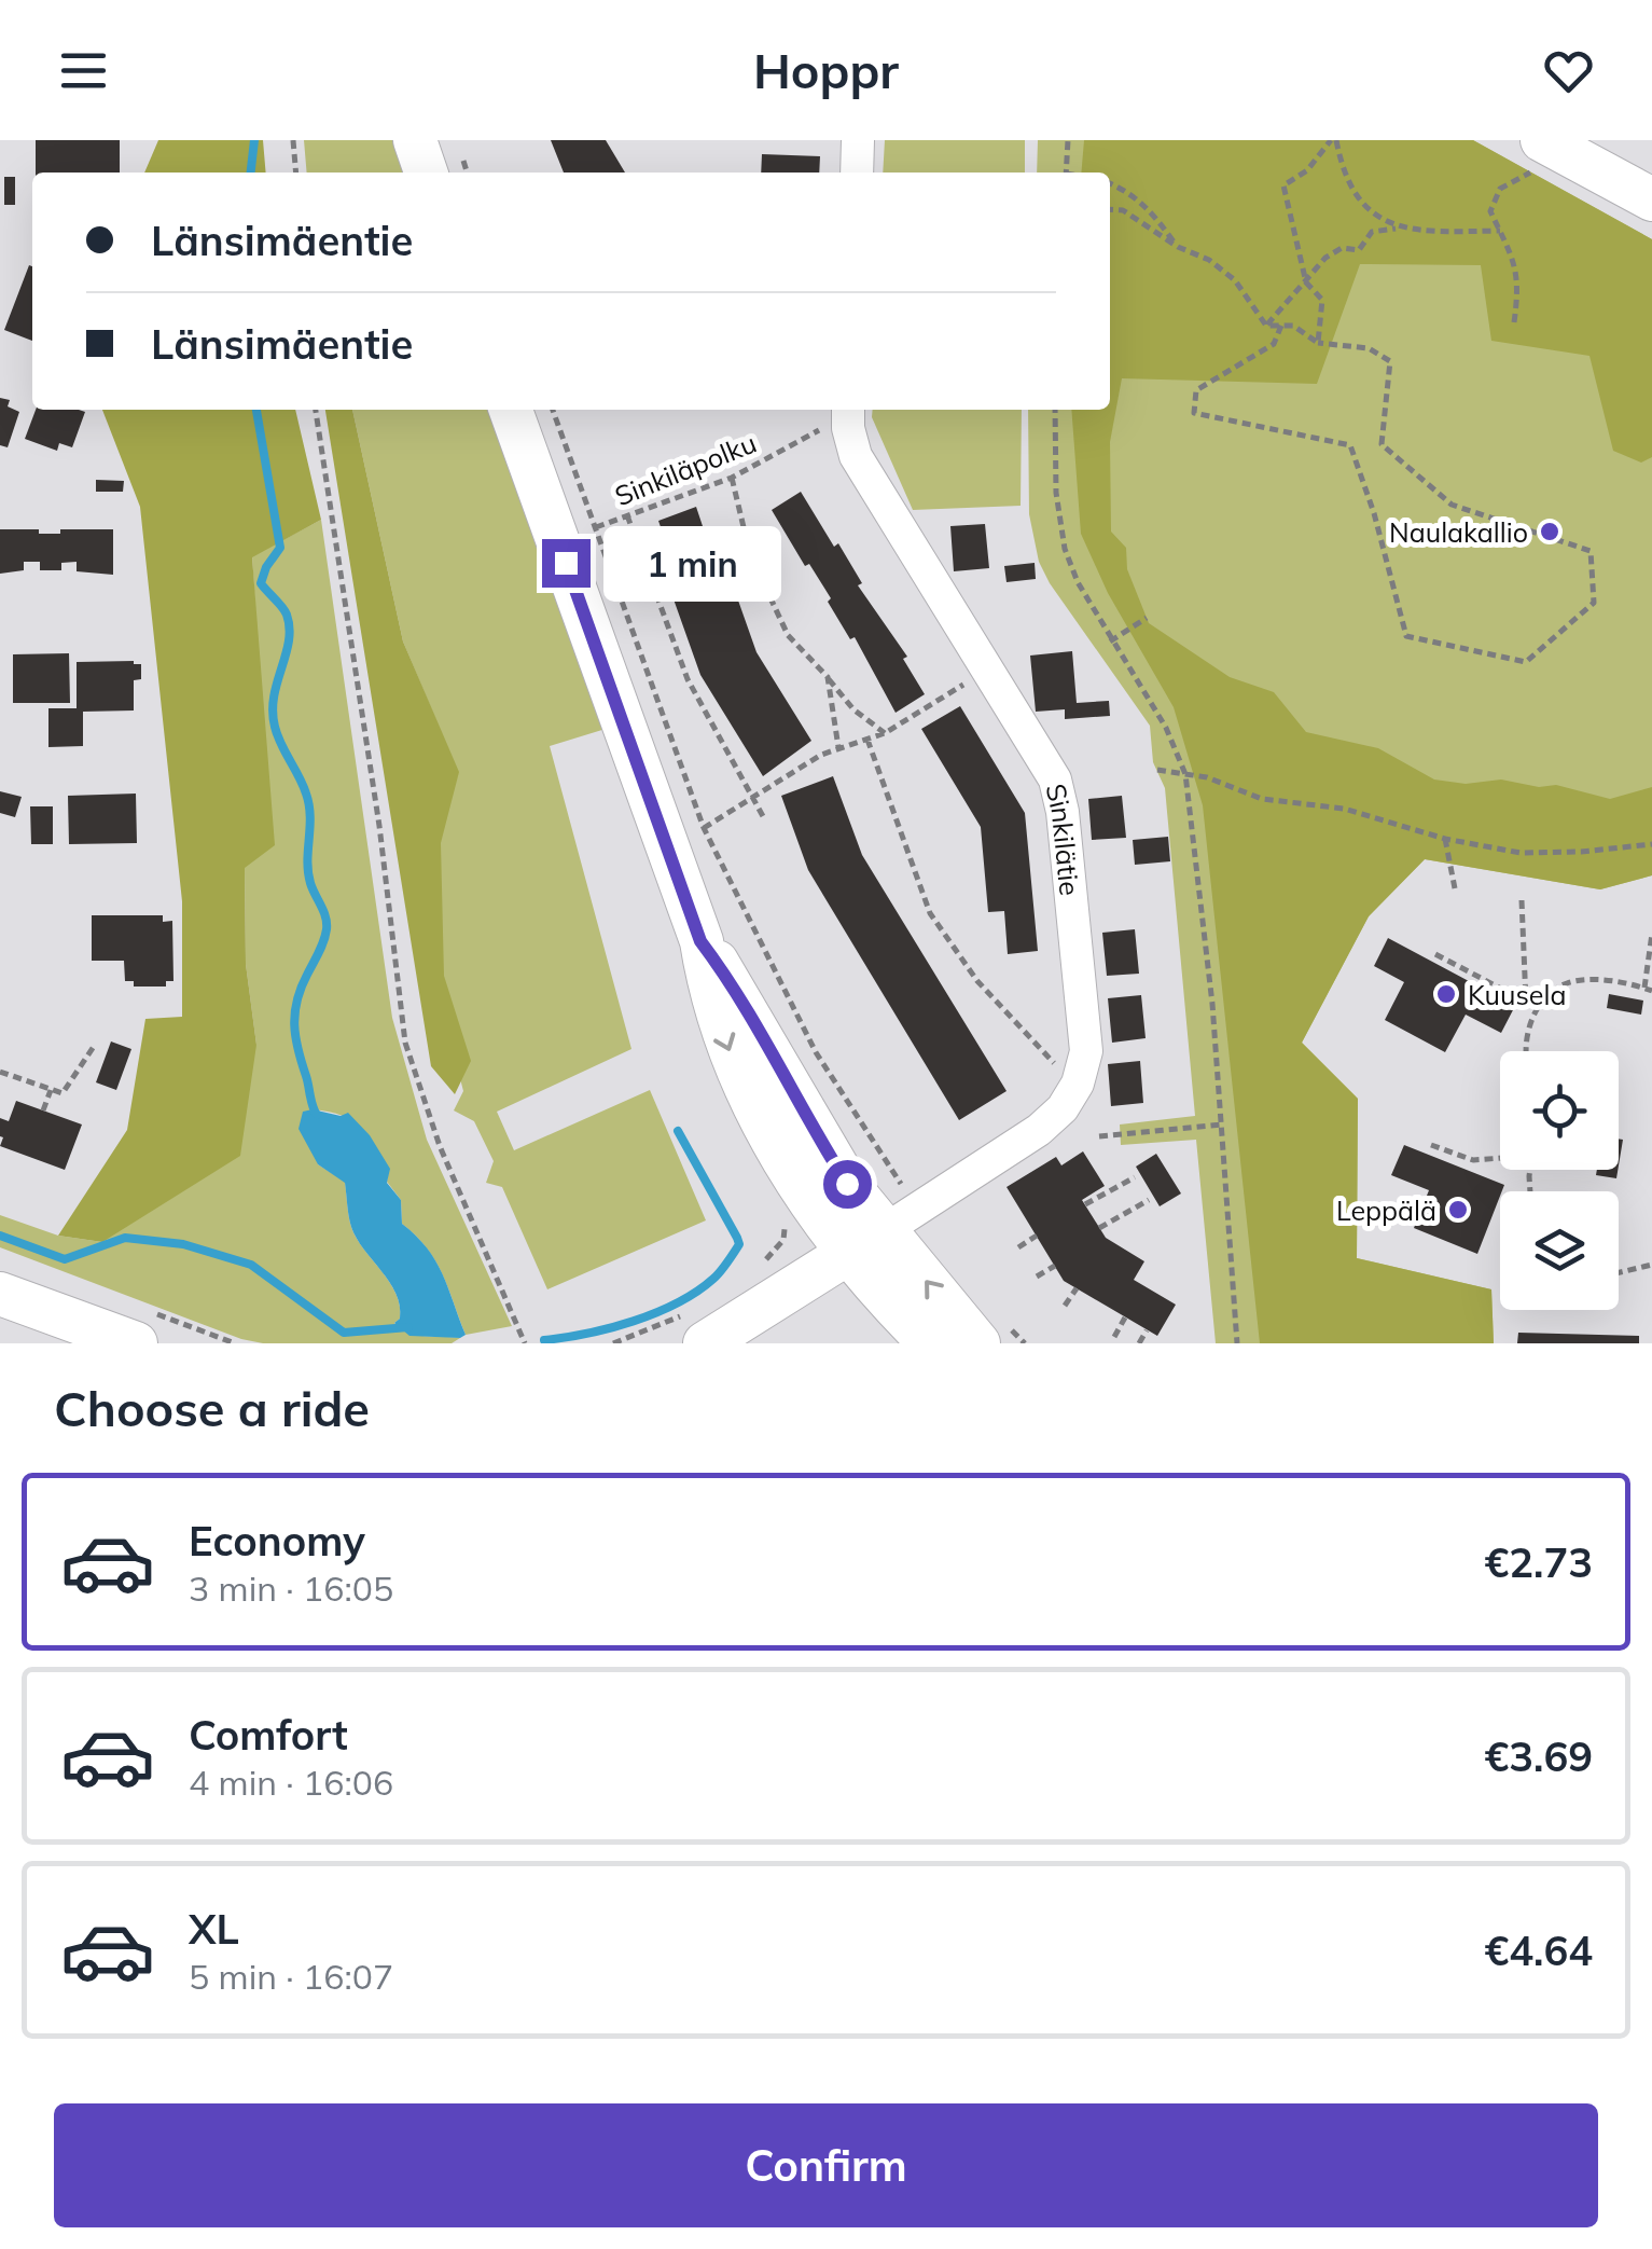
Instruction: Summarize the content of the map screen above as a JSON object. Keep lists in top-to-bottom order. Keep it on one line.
{"streets":{"street":["Sinkilätie"],"path":["Sinkiläpolku"]},"crossings":[["Sinkiläpolku","Sinkilätie"]],"places":["Naulakallio","Kuusela","Leppälä"],"page":{"header":"Hoppr","banner":["Länsimäentie","Länsimäentie"],"bubble":"1 min","heading":"Choose a ride","list":[{"name":"Economy","note":"3 min · 16:05","value":"€2.73"},{"name":"Comfort","note":"4 min · 16:06","value":"€3.69"},{"name":"XL","note":"5 min · 16:07","value":"€4.64"}],"buttons":"Confirm"}}
